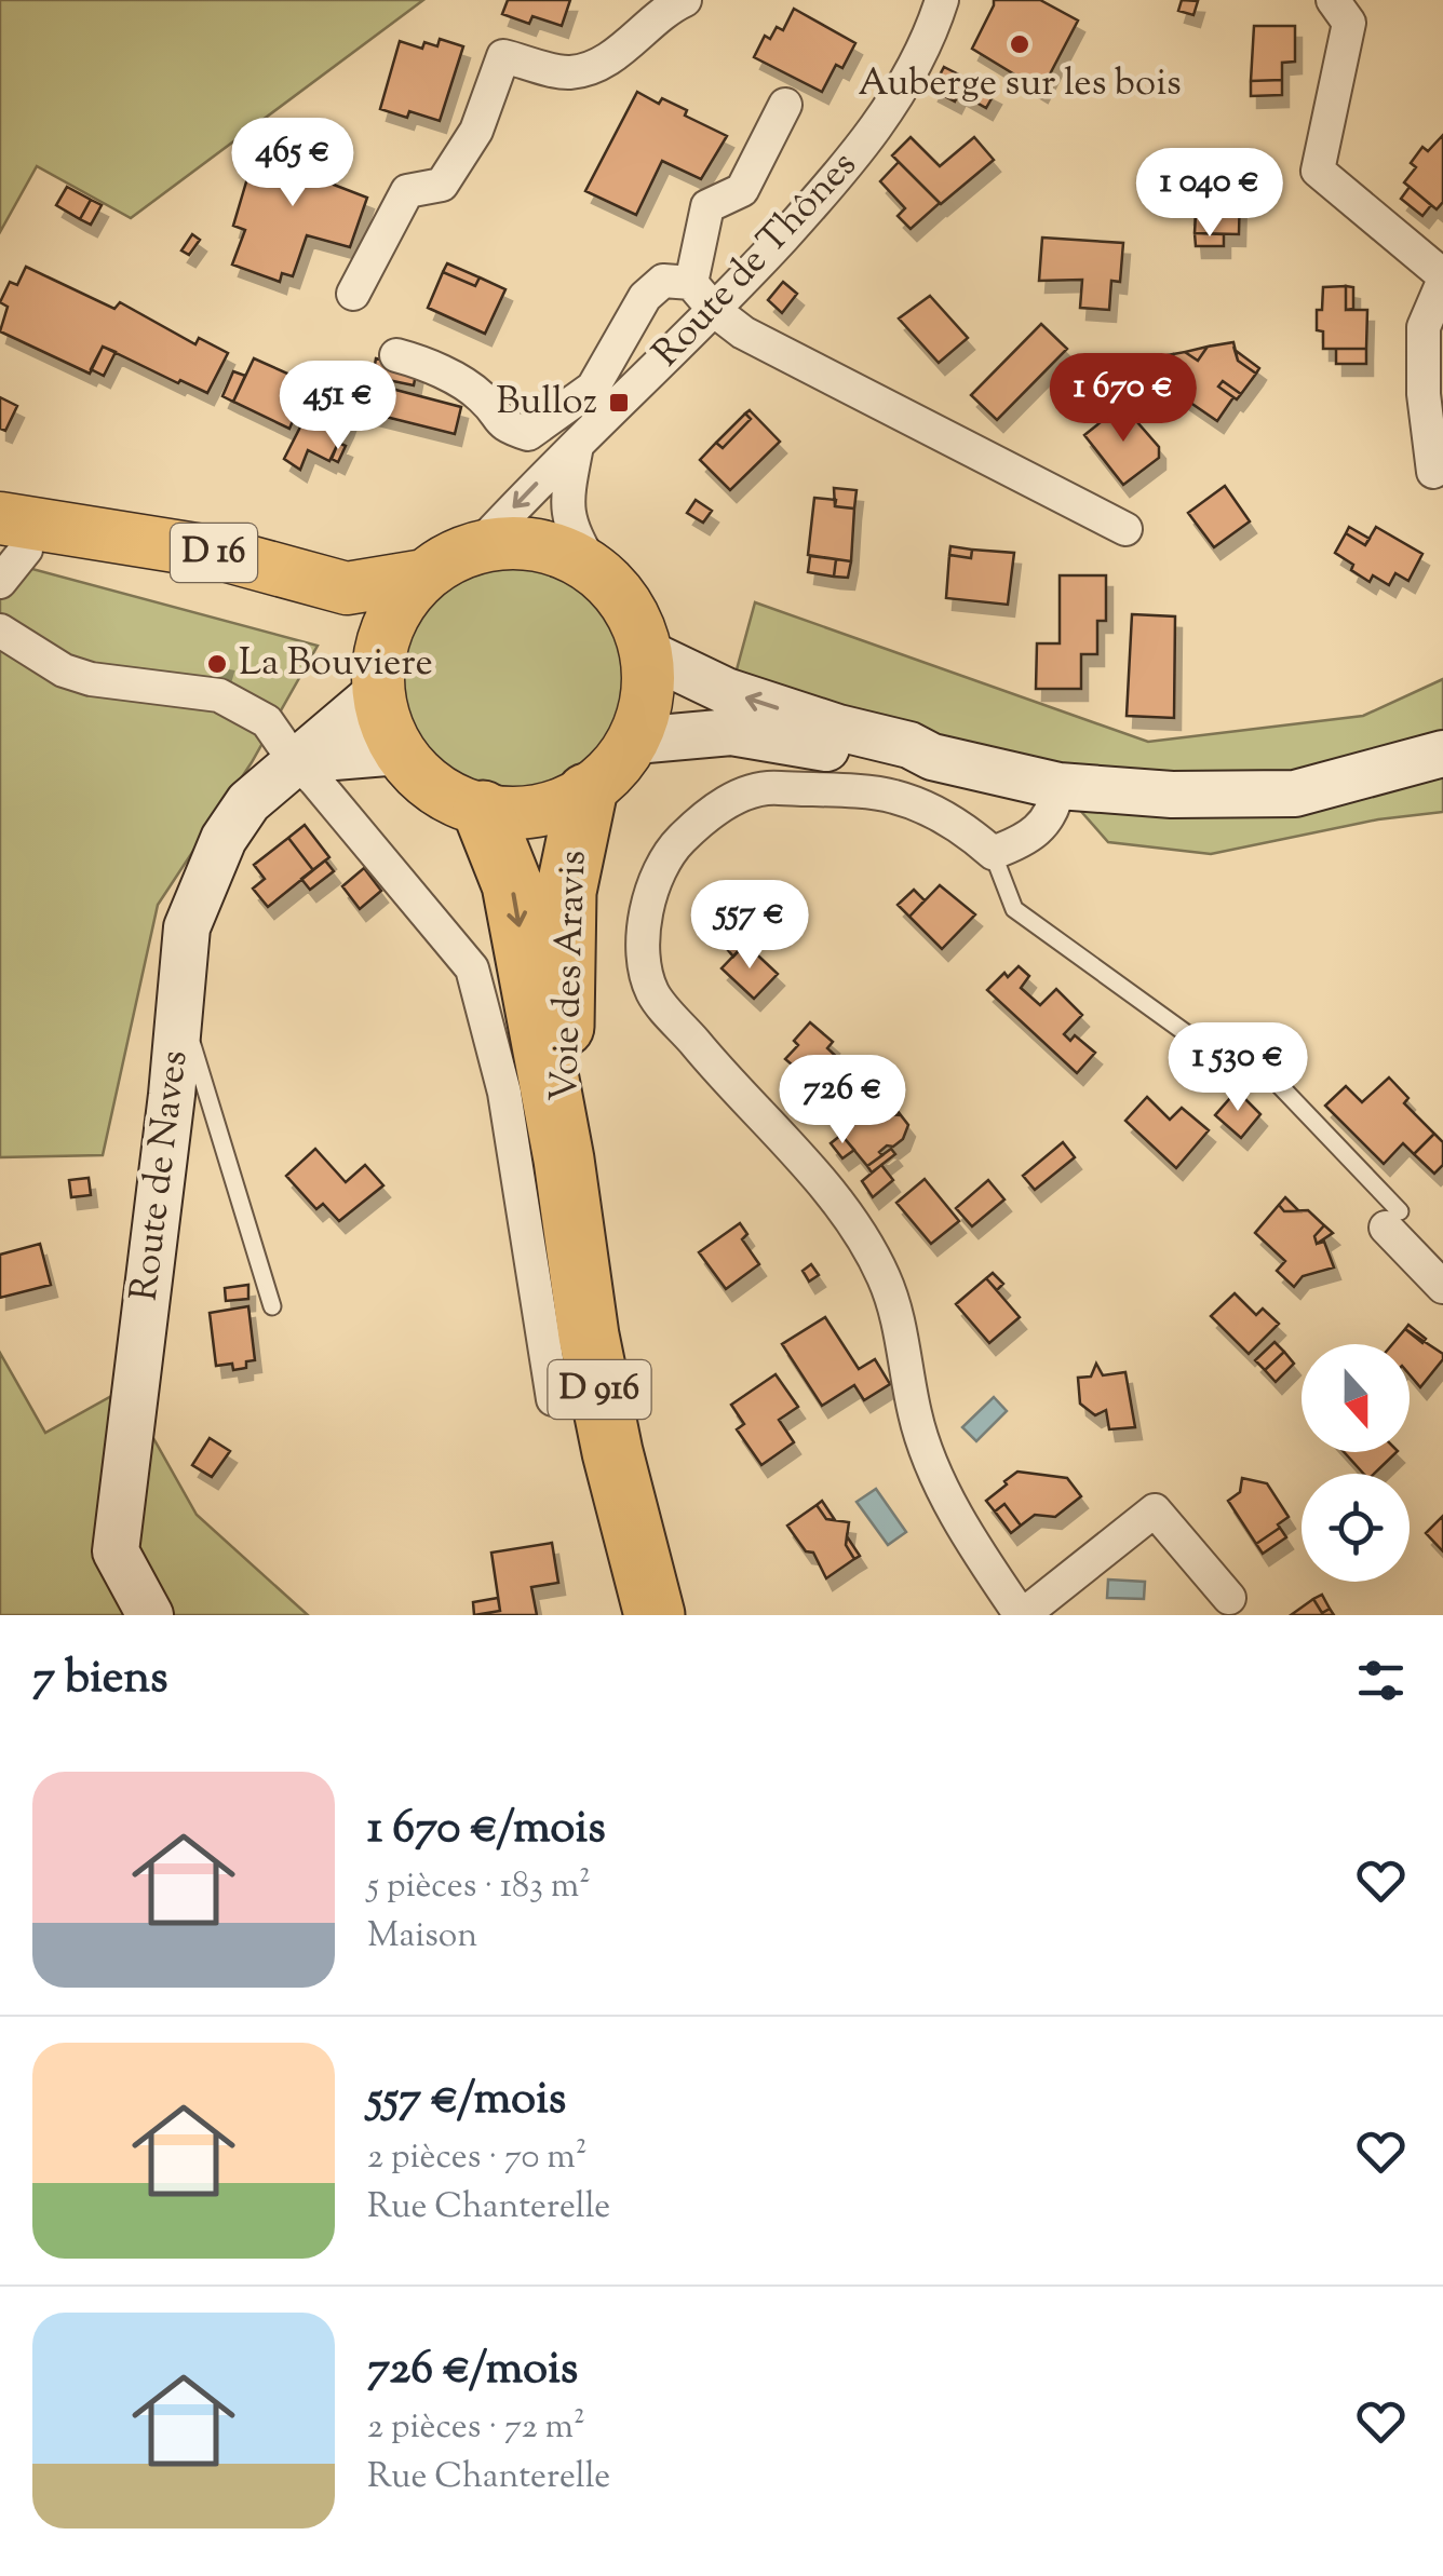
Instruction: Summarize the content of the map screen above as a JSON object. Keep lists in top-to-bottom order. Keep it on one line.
{"streets":{"highway":["Voie des Aravis","D 916"],"main road":["D 16","Route de Naves"],"street":["Route de Thônes"]},"crossings":[["Route de Thônes","D 16"],["Route de Thônes","Voie des Aravis"],["Route de Thônes","Route de Naves"],["D 16","Voie des Aravis"],["D 16","Route de Naves"],["Voie des Aravis","Route de Naves"]],"places":{"other":["Auberge sur les bois","La Bouviere"],"transit":["Bulloz"]},"north":"bottom","page":{"price":["465 €","1 040 €","1 670 €","451 €","557 €","1 530 €","726 €"],"heading":"7 biens","list":[{"name":"1 670 €/mois","note":"5 pièces · 183 m² · Maison"},{"name":"557 €/mois","note":"2 pièces · 70 m² · Rue Chanterelle"},{"name":"726 €/mois","note":"2 pièces · 72 m² · Rue Chanterelle"}]}}
